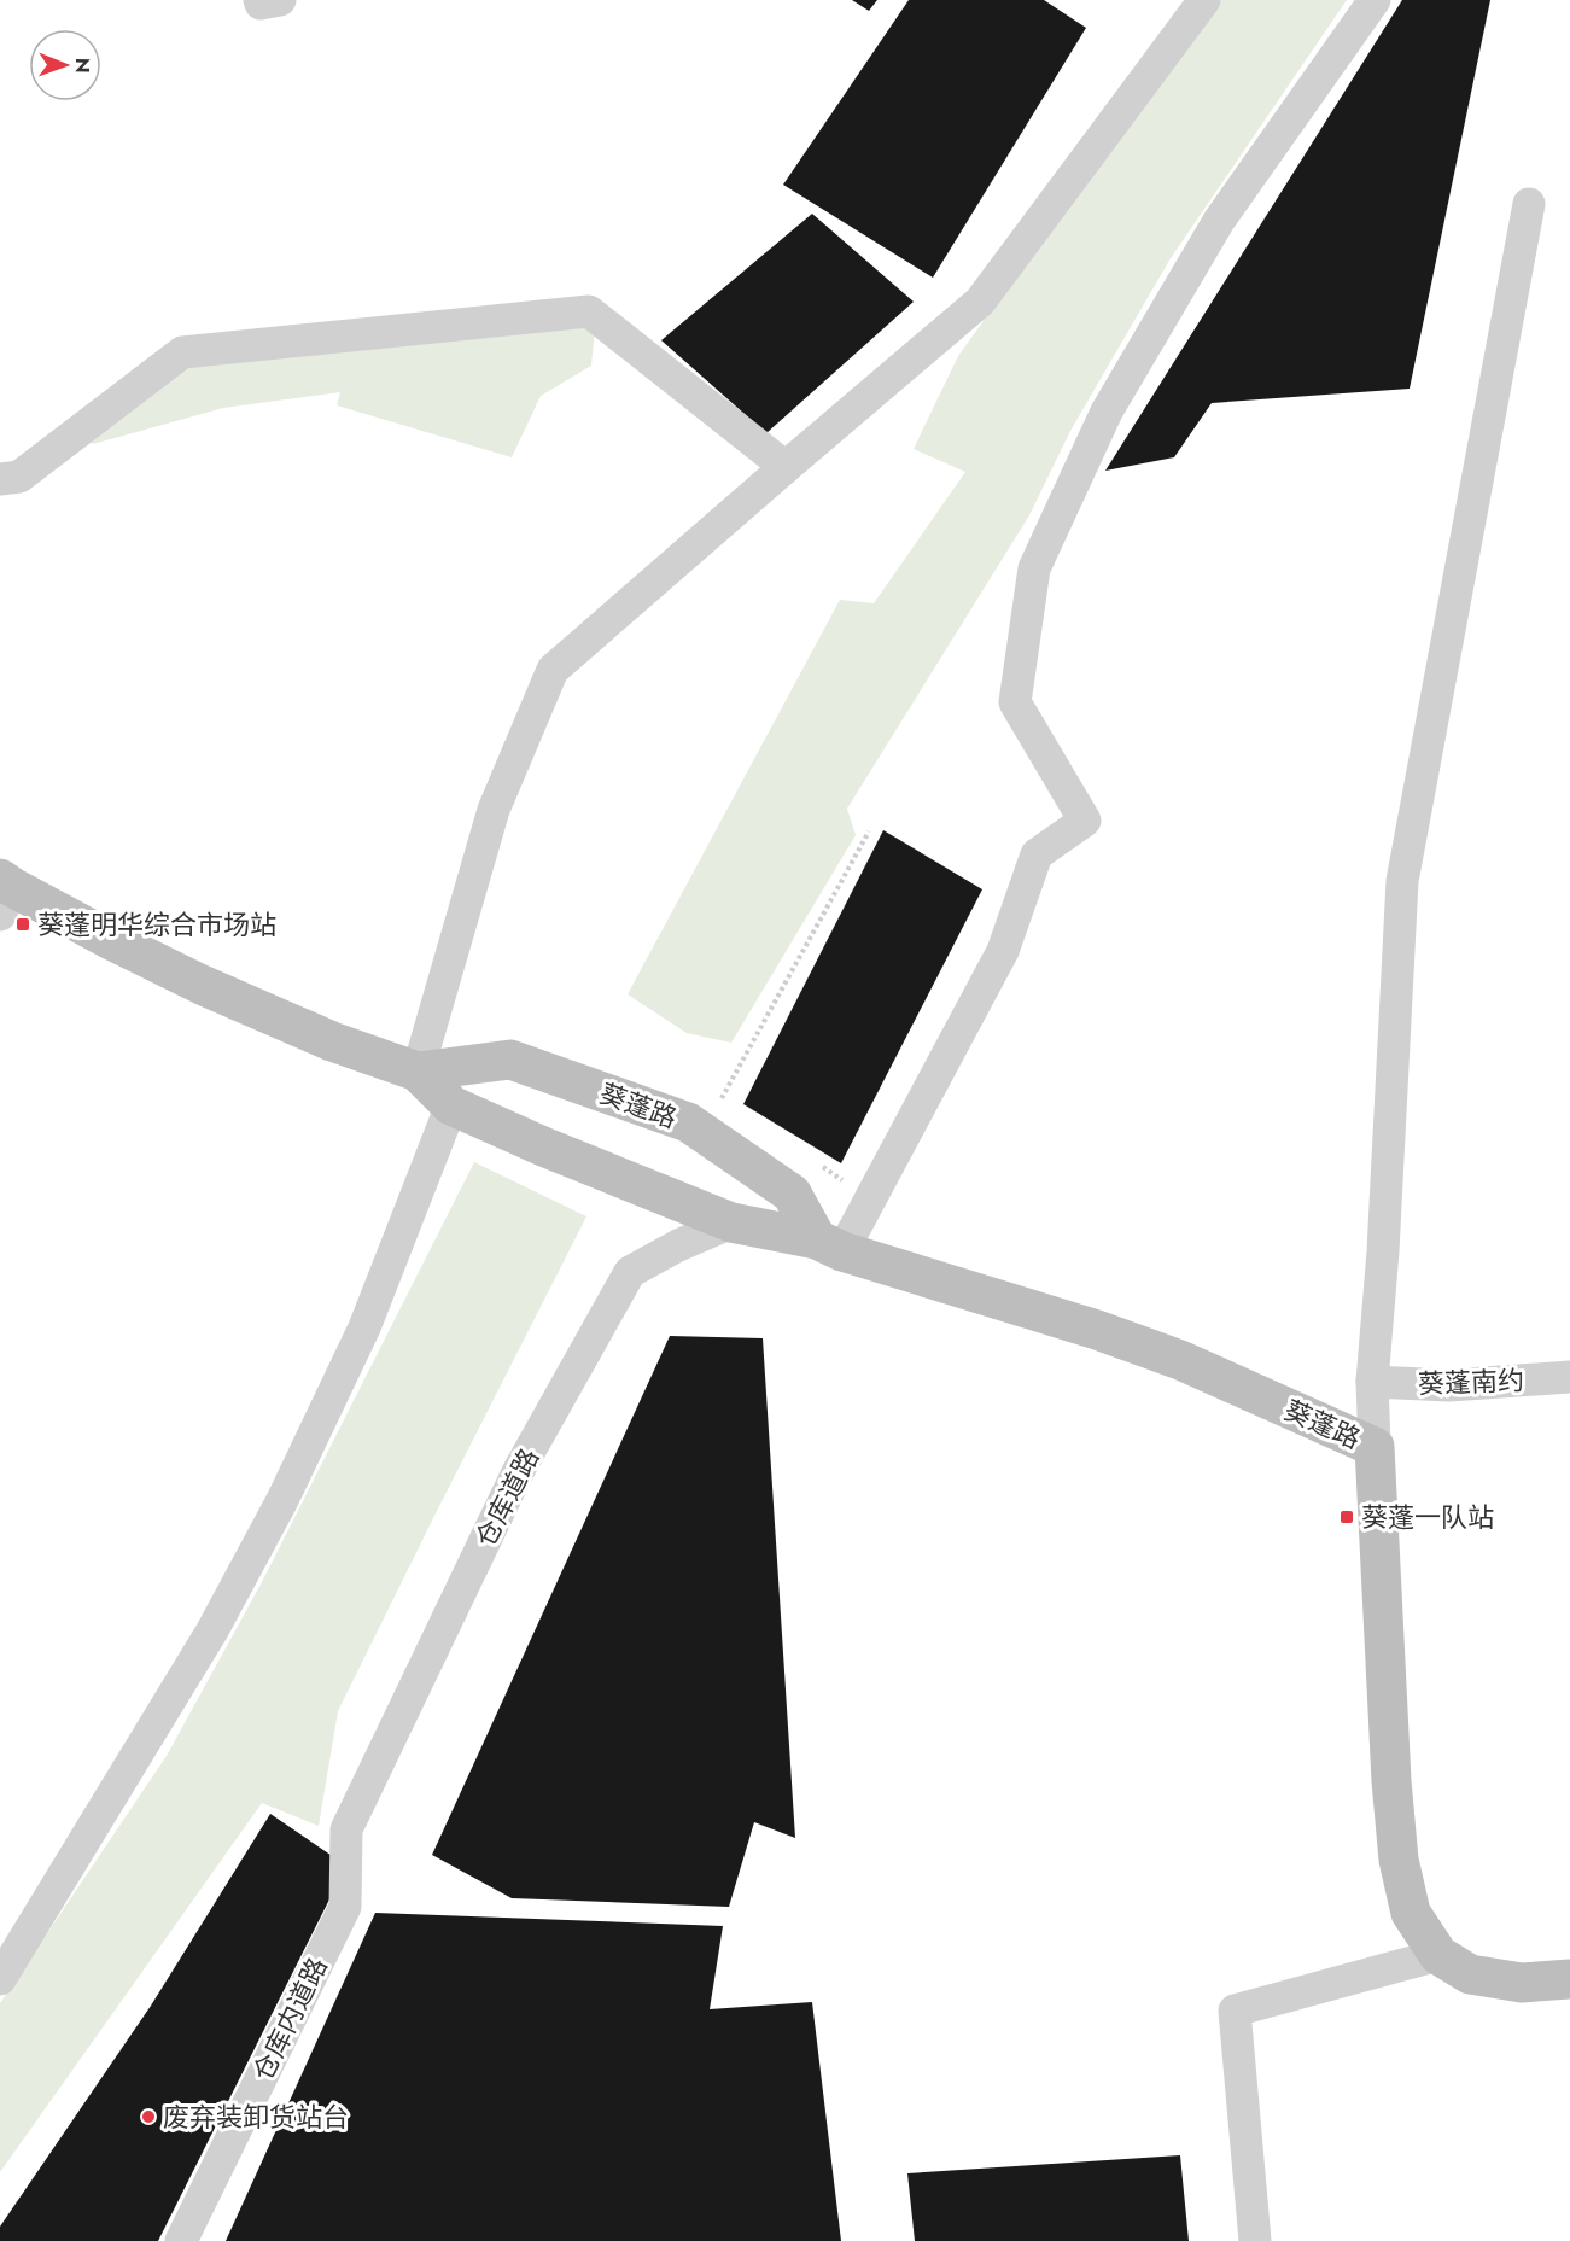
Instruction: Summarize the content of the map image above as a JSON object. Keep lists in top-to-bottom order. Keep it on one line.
{"streets":{"street":["葵蓬路","葵蓬南约","仓库道路","仓库内道路"]},"crossings":[["葵蓬路","仓库道路"],["仓库道路","仓库内道路"]],"places":{"transit":["葵蓬明华综合市场站","葵蓬一队站"],"other":["废弃装卸货站台"]},"north":"right"}
